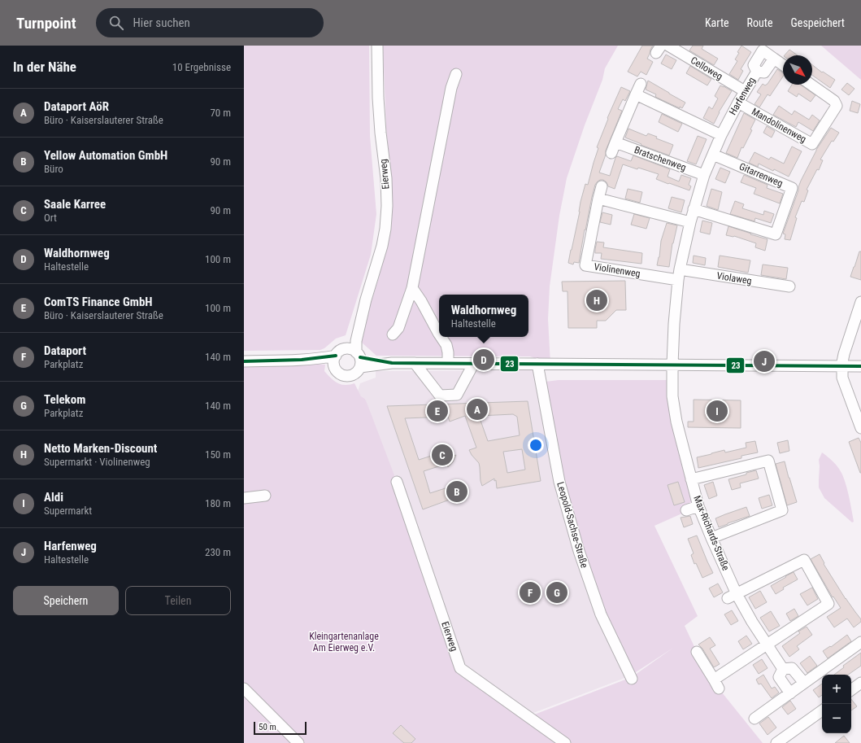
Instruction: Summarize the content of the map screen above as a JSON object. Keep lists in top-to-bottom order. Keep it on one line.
{"streets":{"street":["Celloweg","Harfenweg","Mandolinenweg","Bratschenweg","Eierweg","Gitarrenweg","Violinenweg","Violaweg","Leopold-Sachse-Straße","Max-Richards-Straße"]},"crossings":[["Celloweg","Harfenweg"],["Harfenweg","Mandolinenweg"],["Harfenweg","Bratschenweg"],["Harfenweg","Gitarrenweg"],["Harfenweg","Violinenweg"],["Harfenweg","Violaweg"],["Harfenweg","Max-Richards-Straße"],["Violinenweg","Violaweg"]],"parks":["Kleingartenanlage Am Eierweg e.V."],"lines":["transit line 23"],"scale_bar":"50 m","north":"bottom right","page":{"header":"Turnpoint","search":"Hier suchen","nav":["Karte","Route","Gespeichert"],"heading":["In der Nähe","10 Ergebnisse"],"list":[{"mark":"A","name":"Dataport AöR","note":"Büro · Kaiserslauterer Straße","value":"70 m"},{"mark":"B","name":"Yellow Automation GmbH","note":"Büro","value":"90 m"},{"mark":"C","name":"Saale Karree","note":"Ort","value":"90 m"},{"mark":"D","name":"Waldhornweg","note":"Haltestelle","value":"100 m"},{"mark":"E","name":"ComTS Finance GmbH","note":"Büro · Kaiserslauterer Straße","value":"100 m"},{"mark":"F","name":"Dataport","note":"Parkplatz","value":"140 m"},{"mark":"G","name":"Telekom","note":"Parkplatz","value":"140 m"},{"mark":"H","name":"Netto Marken-Discount","note":"Supermarkt · Violinenweg","value":"150 m"},{"mark":"I","name":"Aldi","note":"Supermarkt","value":"180 m"},{"mark":"J","name":"Harfenweg","note":"Haltestelle","value":"230 m"}],"pins":["H","D","J","A","E","I","C","B","F","G"],"popup":["Waldhornweg","Haltestelle"],"buttons":["Speichern","Teilen"],"map_buttons":["+","−"],"scale":"50 m"}}
